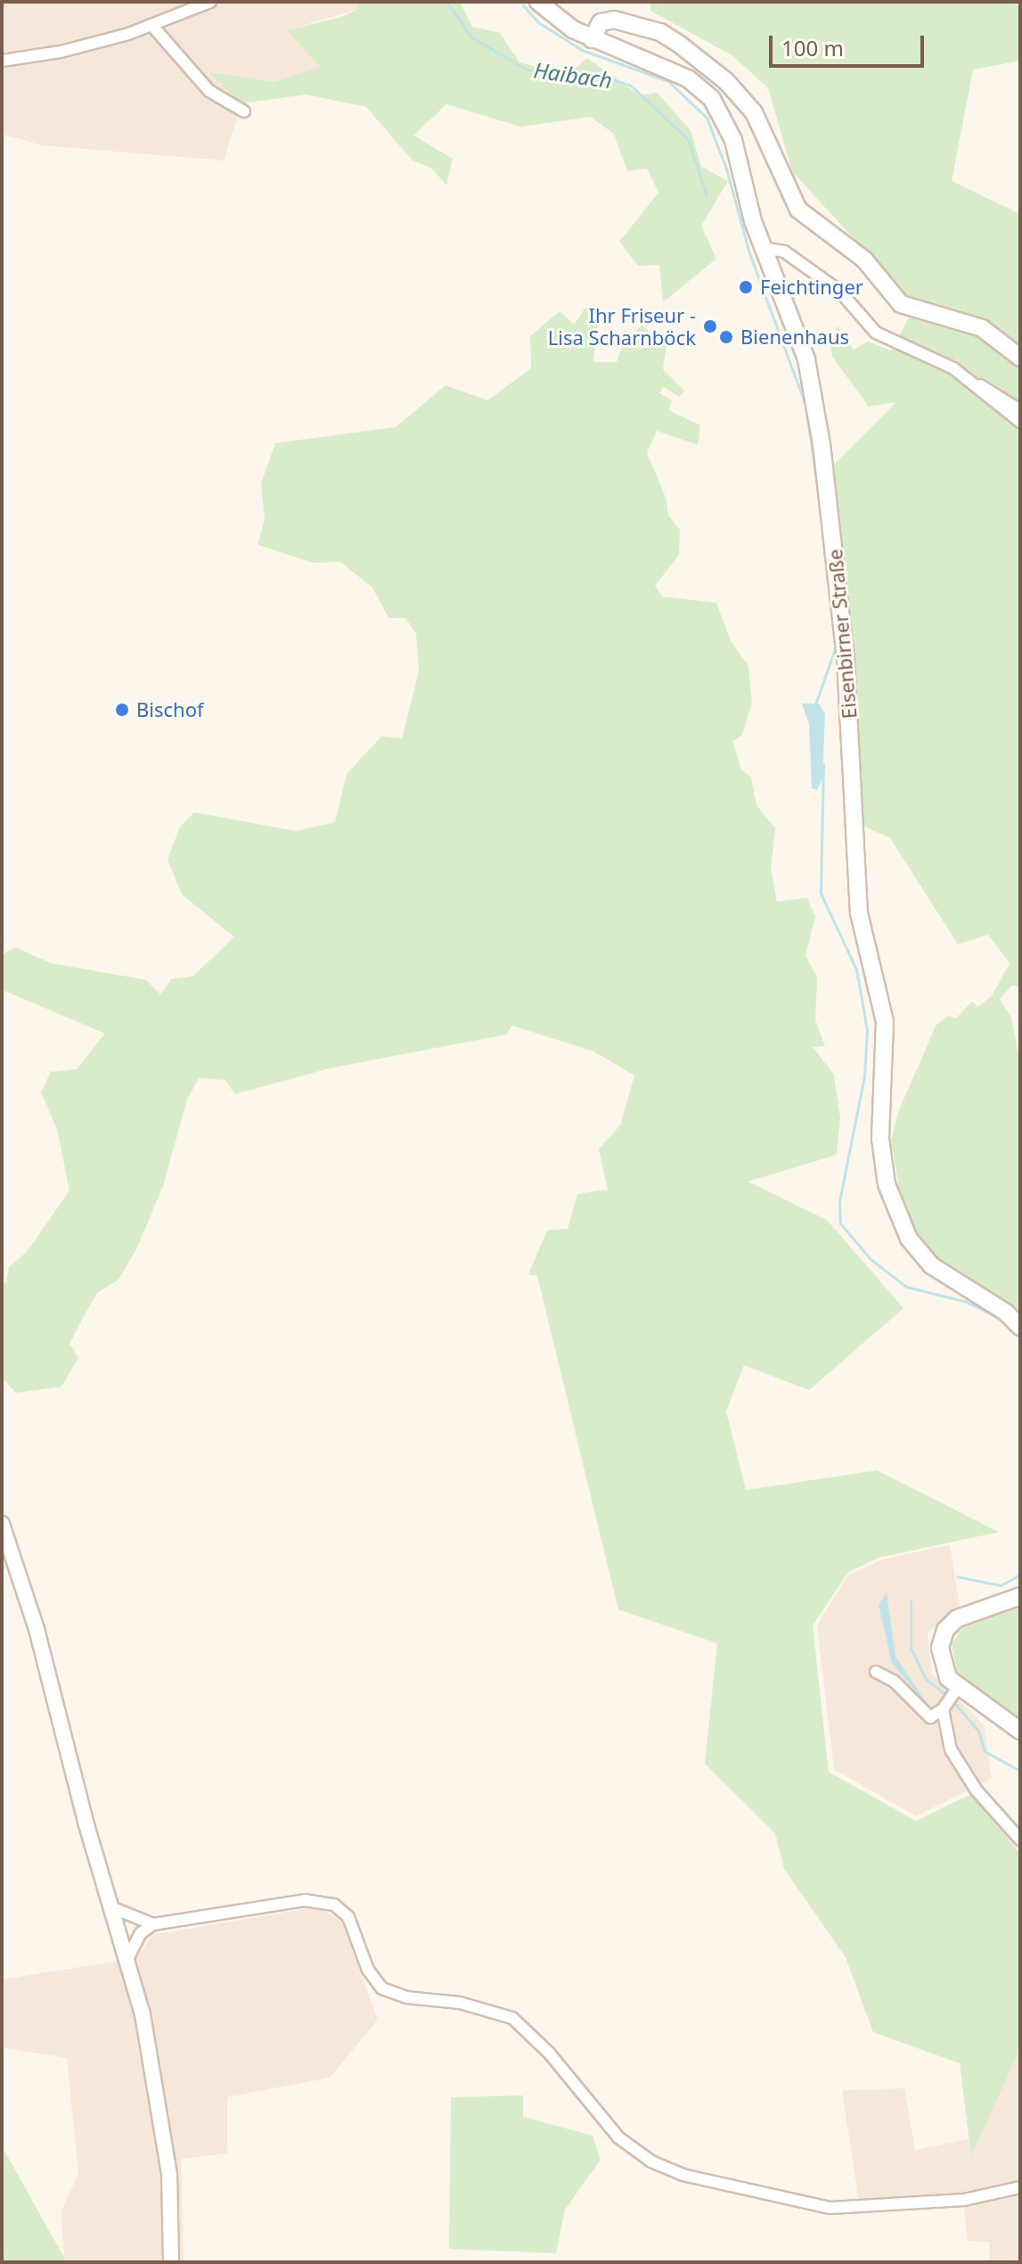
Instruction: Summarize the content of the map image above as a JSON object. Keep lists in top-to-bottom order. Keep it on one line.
{"streets":{"main road":["Eisenbirner Straße"]},"water":["Haibach"],"places":["Feichtinger","Ihr Friseur - Lisa Scharnböck","Bienenhaus","Bischof"],"scale_bar":"100 m"}
